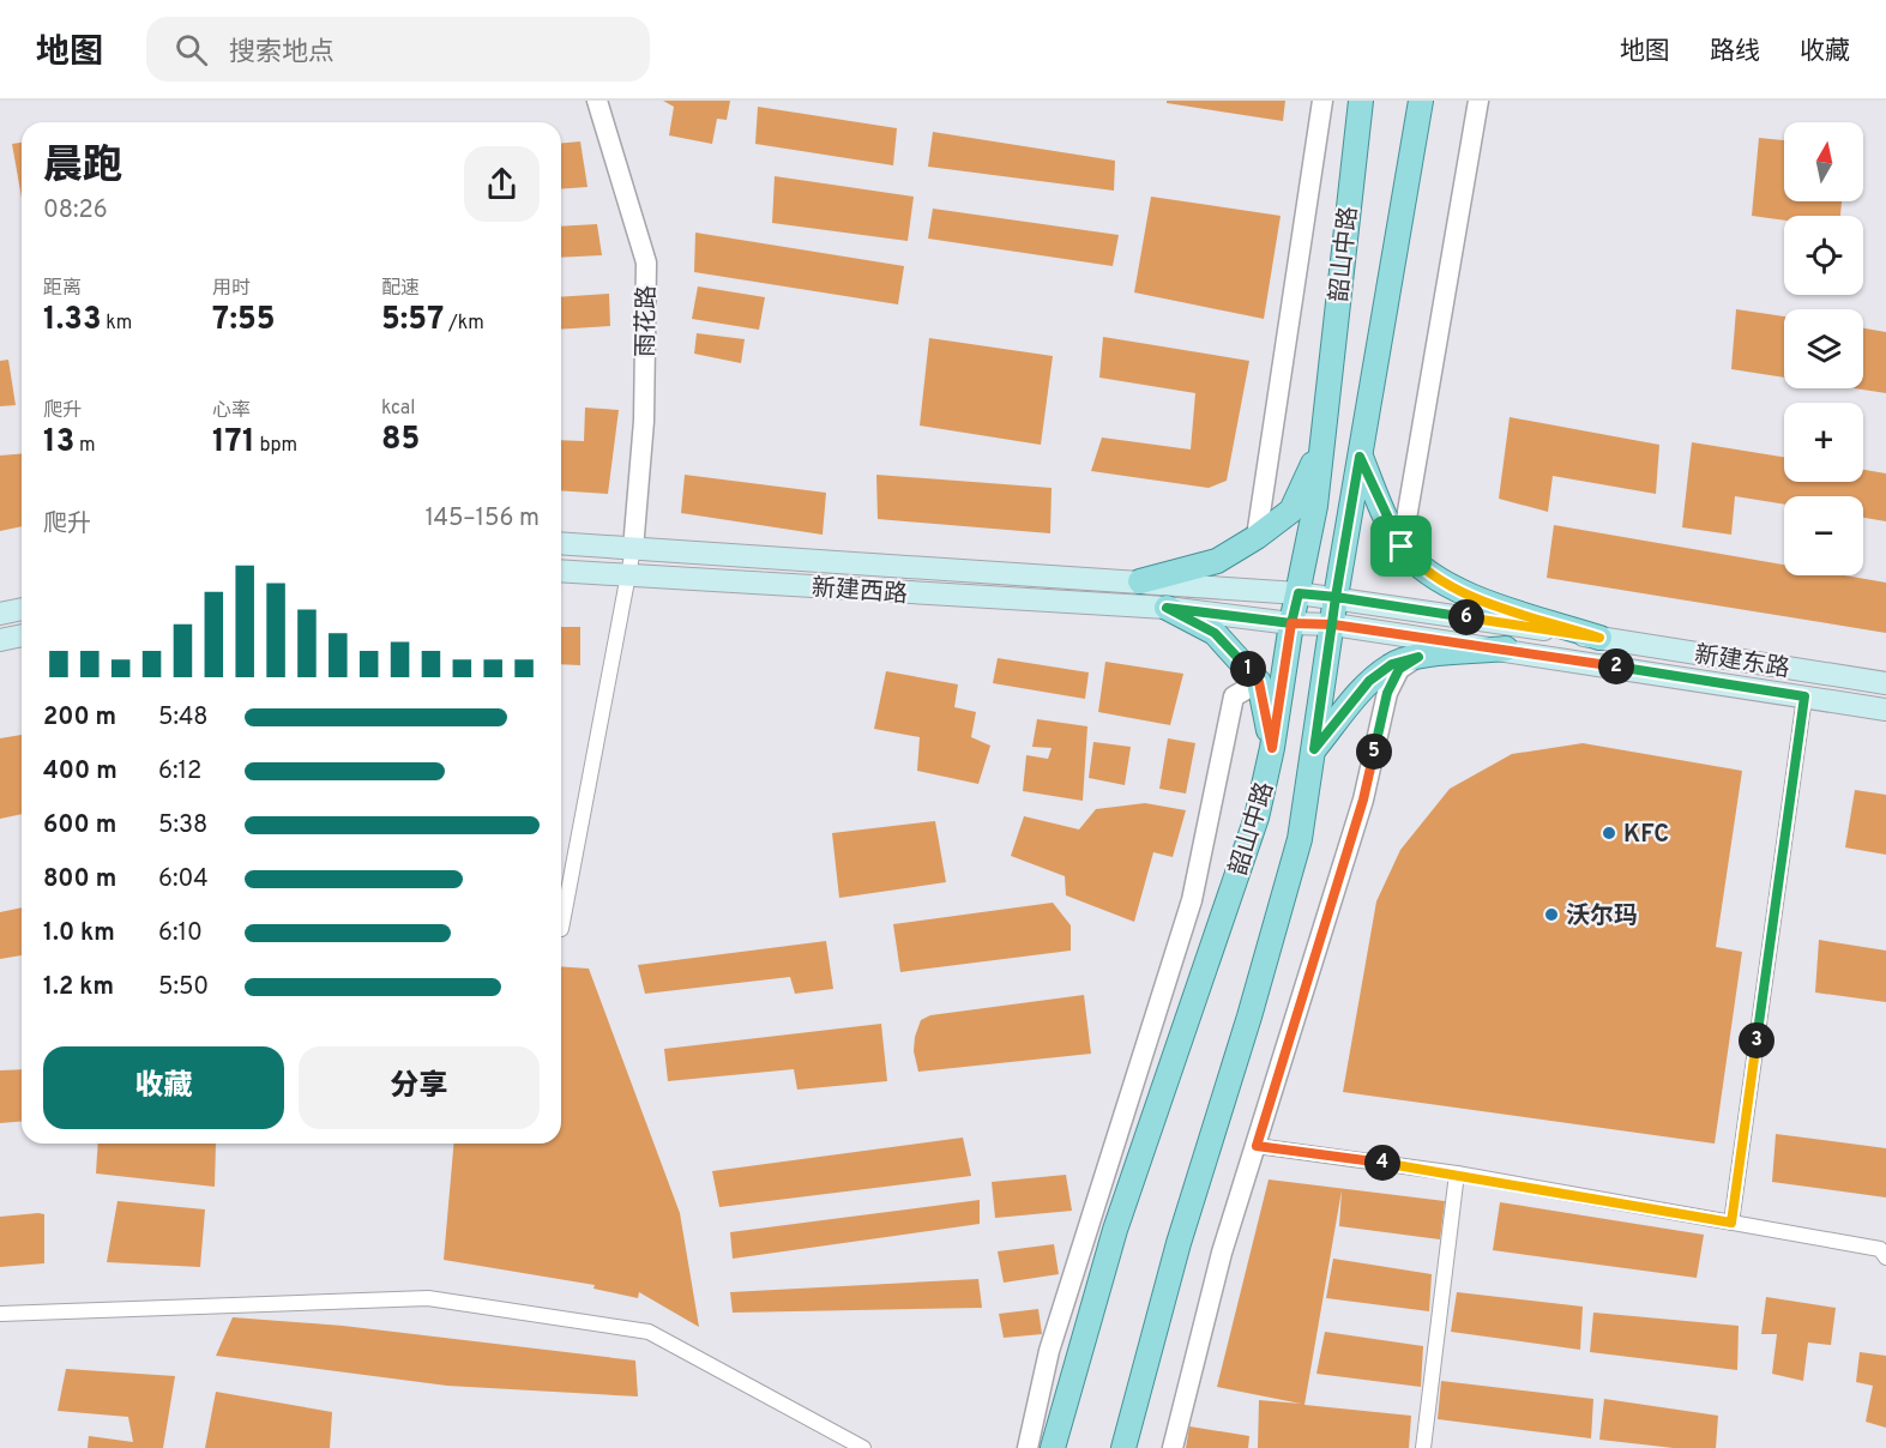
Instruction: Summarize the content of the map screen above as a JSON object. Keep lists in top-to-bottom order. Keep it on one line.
{"streets":{"main road":["韶山中路","新建西路","新建东路"],"street":["雨花路"]},"crossings":[["韶山中路","新建西路"],["韶山中路","新建东路"],["雨花路","新建西路"],["新建西路","新建东路"]],"places":["KFC","沃尔玛"],"north":"top","page":{"header":"地图","search":"搜索地点","nav":["地图","路线","收藏"],"map_buttons":["+","−"],"heading":["晨跑","08:26"],"stats":[["距离","1.33 km"],["用时","7:55"],["配速","5:57 /km"],["爬升","13 m"],["心率","171 bpm"],["kcal","85"]],"chart":["爬升","145–156 m"],"pins":["6","2","1","5","3","4"],"list":[{"name":"200 m","note":"5:48"},{"name":"400 m","note":"6:12"},{"name":"600 m","note":"5:38"},{"name":"800 m","note":"6:04"},{"name":"1.0 km","note":"6:10"},{"name":"1.2 km","note":"5:50"}],"buttons":["收藏","分享"]}}
